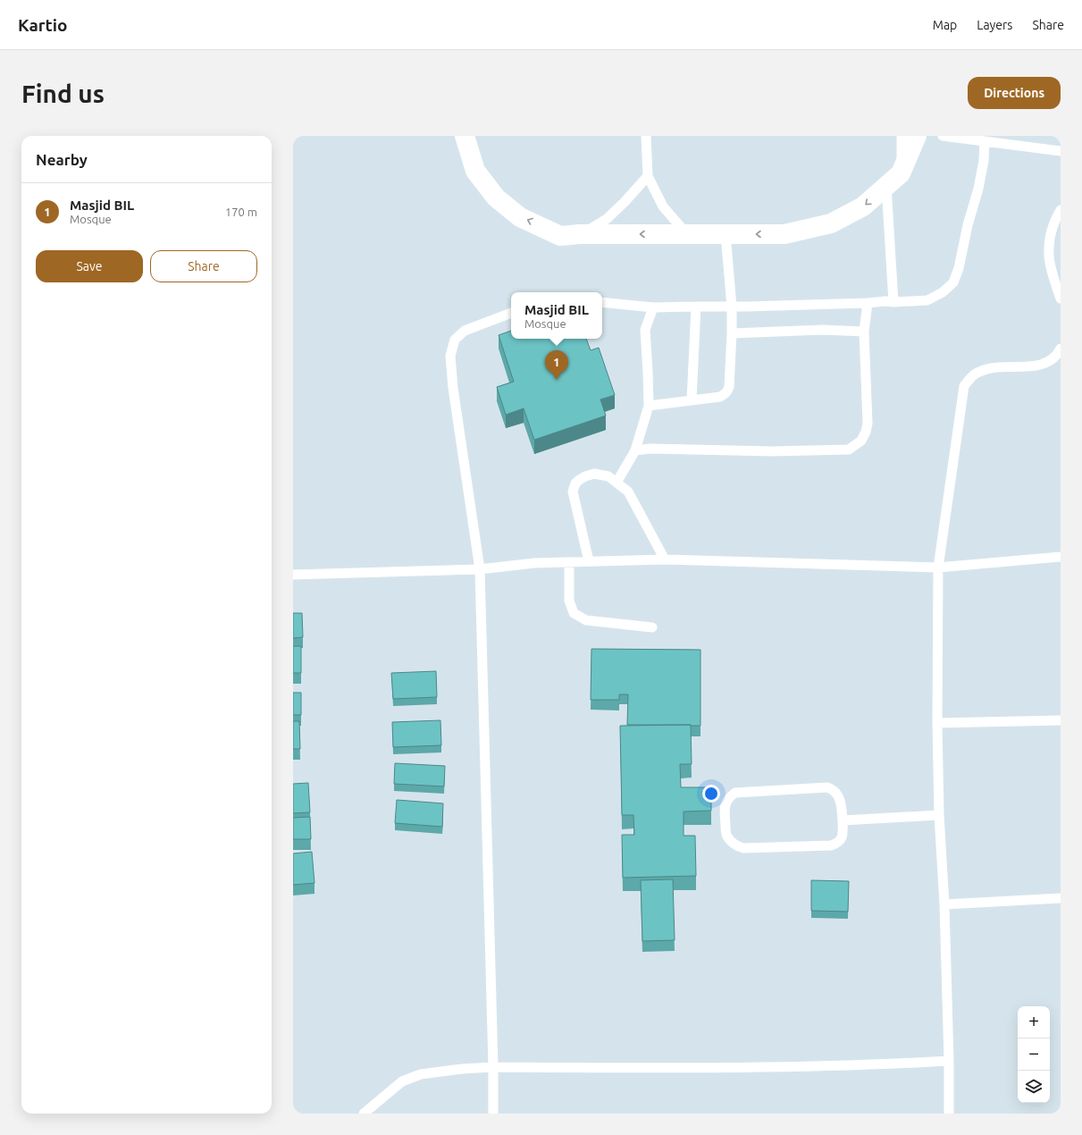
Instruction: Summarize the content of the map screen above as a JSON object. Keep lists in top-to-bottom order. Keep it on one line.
{"page":{"header":"Kartio","nav":["Map","Layers","Share"],"buttons":["Directions",["Save","Share"]],"title":"Find us","heading":"Nearby","list":[{"mark":"1","name":"Masjid BIL","note":"Mosque","value":"170 m"}],"popup":["Masjid BIL","Mosque"],"pins":"1","map_buttons":["+","−"]}}
